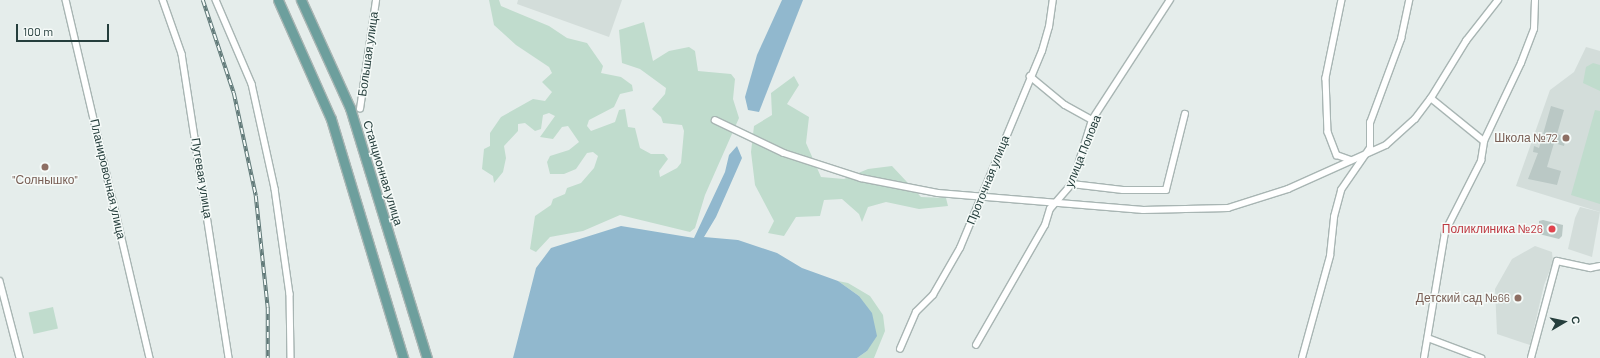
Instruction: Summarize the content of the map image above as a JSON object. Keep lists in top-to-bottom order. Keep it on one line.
{"streets":{"main road":["Станционная улица"],"street":["Большая улица","улица Попова","Путевая улица","Планировочная улица","Проточная улица"]},"places":["Школа №72","\"Солнышко\"","Поликлиника №26","Детский сад №66"],"scale_bar":"100 m","north":"right"}
